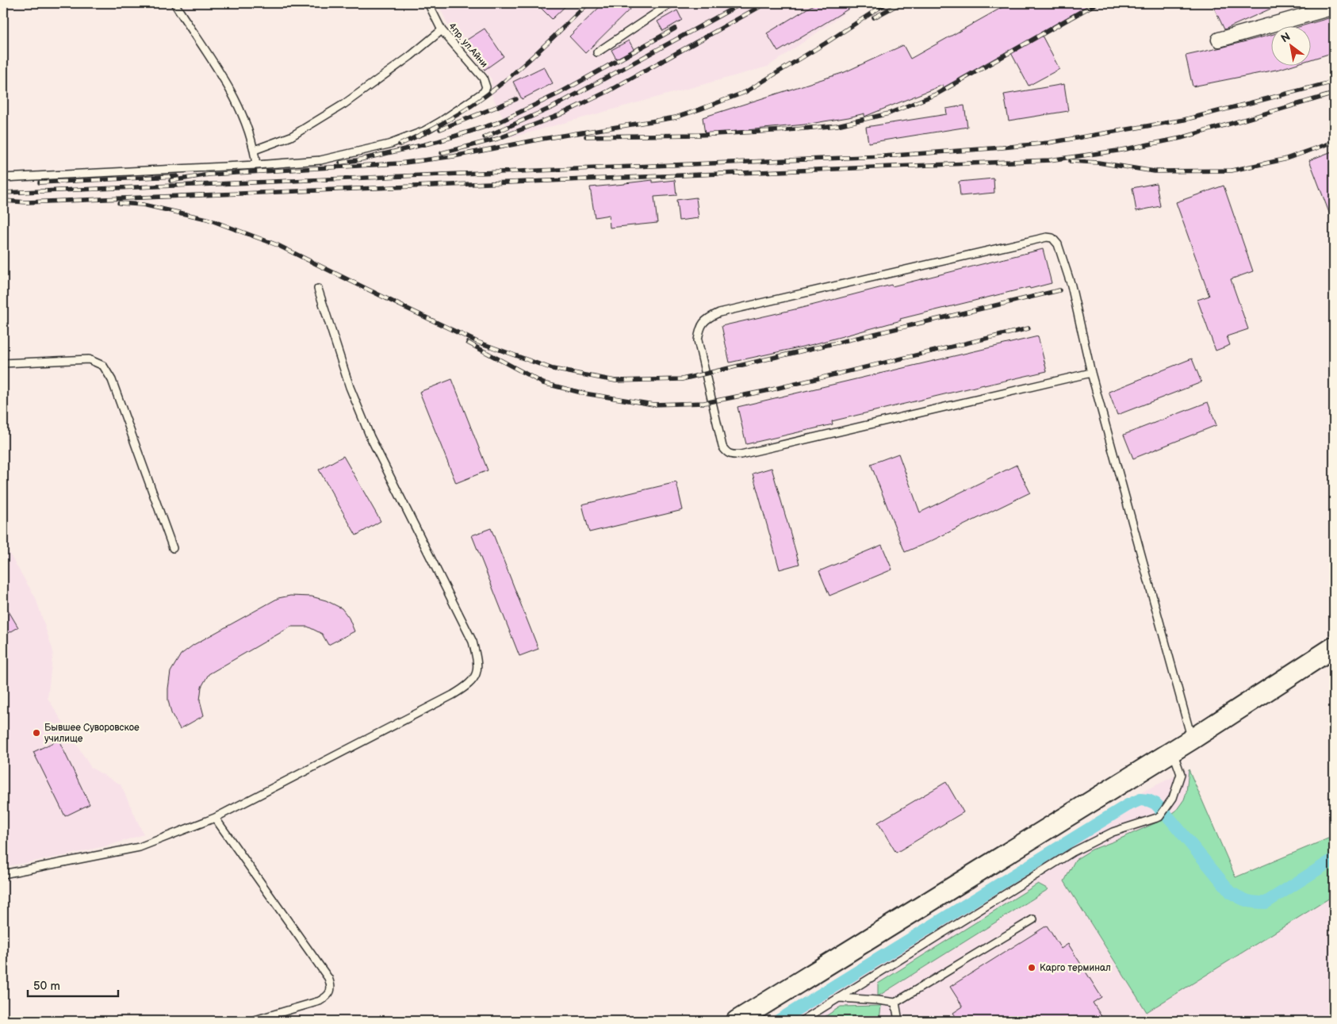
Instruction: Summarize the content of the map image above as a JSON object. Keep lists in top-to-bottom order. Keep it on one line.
{"streets":{"lane":["4пр. ул.Айни"]},"places":["Бывшее Суворовское училище","Карго терминал"],"scale_bar":"50 m","north":"top left"}
